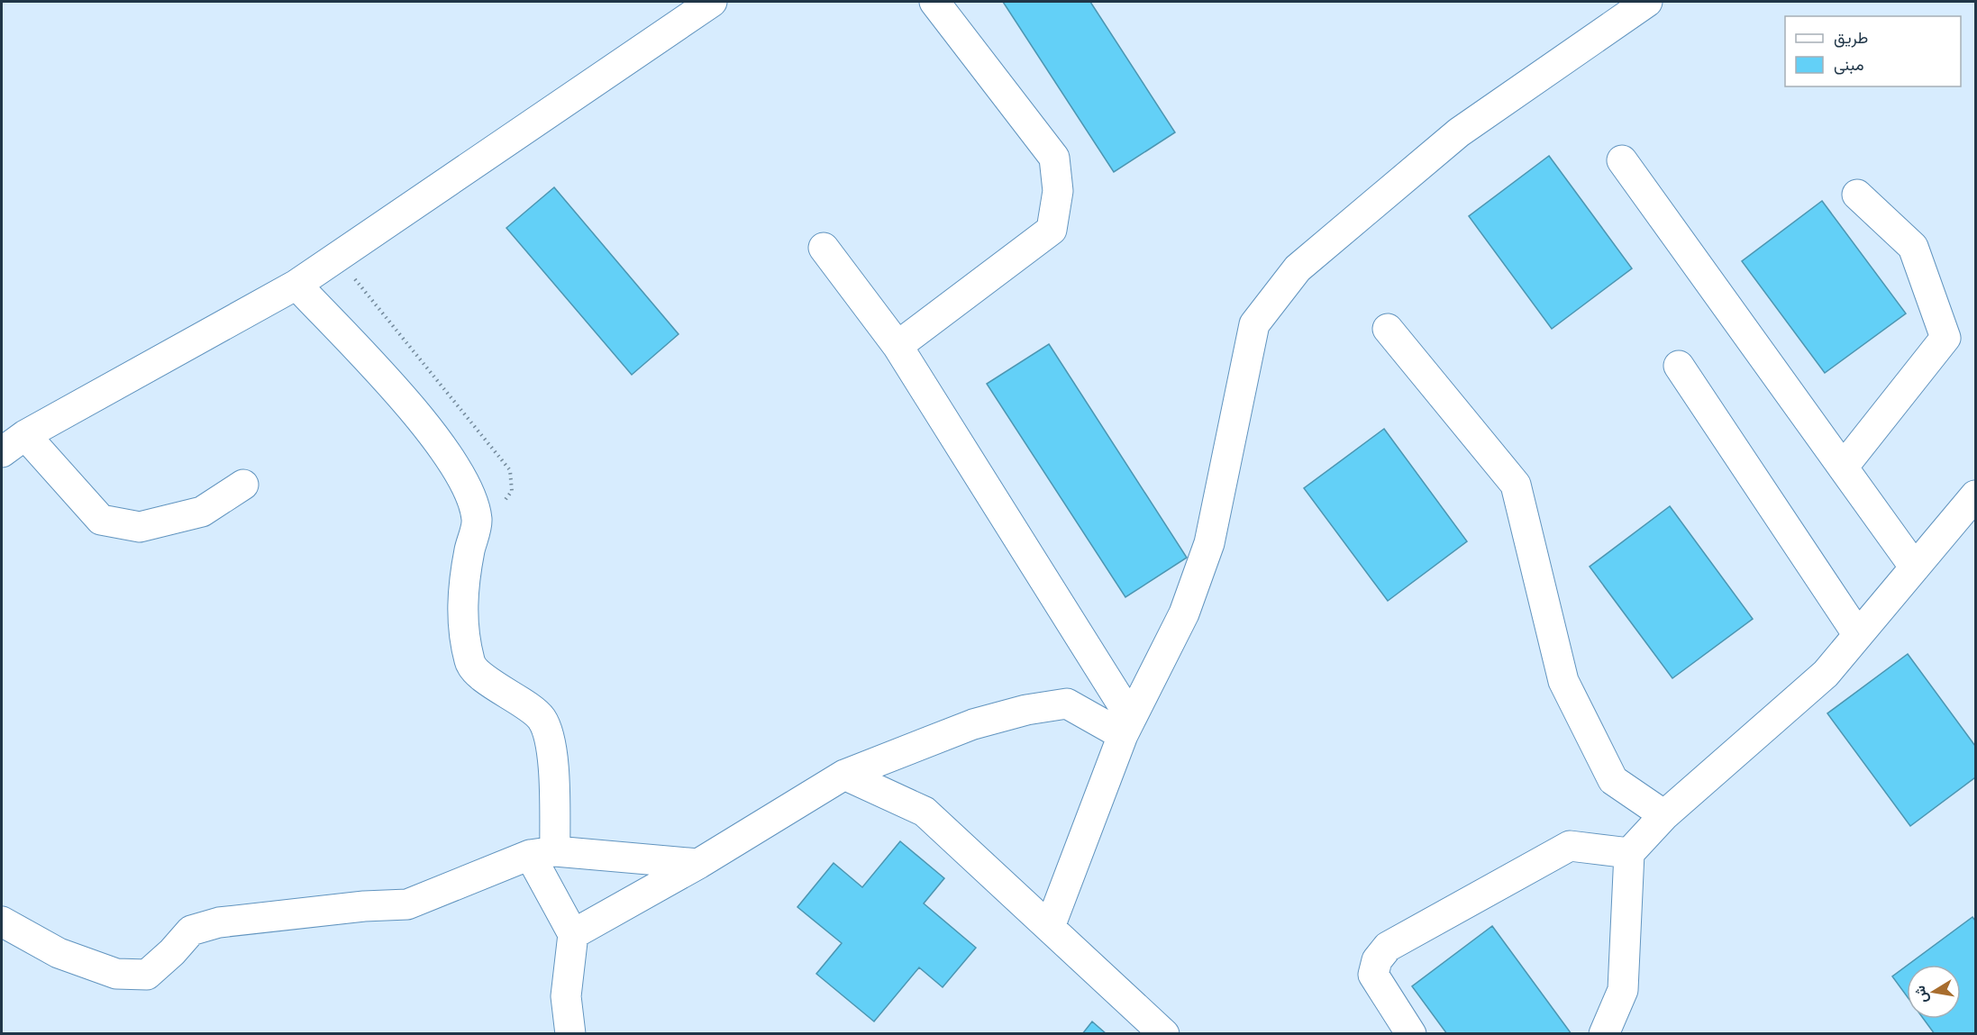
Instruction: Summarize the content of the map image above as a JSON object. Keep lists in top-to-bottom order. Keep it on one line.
{"legend":["طريق","مبنى"],"north":"left"}
